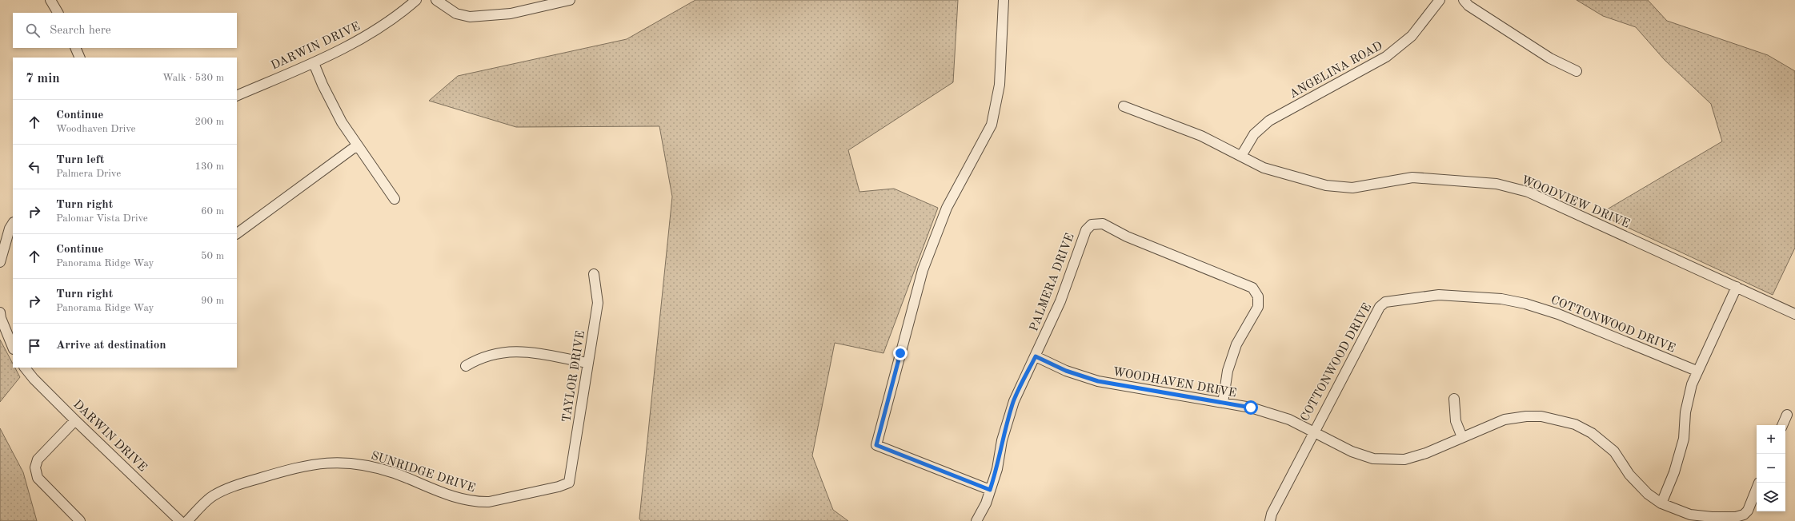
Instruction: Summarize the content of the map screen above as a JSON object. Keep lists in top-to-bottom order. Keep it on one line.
{"streets":{"street":["DARWIN DRIVE","ANGELINA ROAD","WOODVIEW DRIVE","PALMERA DRIVE","COTTONWOOD DRIVE","TAYLOR DRIVE","WOODHAVEN DRIVE","SUNRIDGE DRIVE"]},"crossings":[["ANGELINA ROAD","WOODVIEW DRIVE"],["PALMERA DRIVE","WOODHAVEN DRIVE"],["COTTONWOOD DRIVE","WOODHAVEN DRIVE"],["TAYLOR DRIVE","SUNRIDGE DRIVE"]],"page":{"search":"Search here","heading":["7 min","Walk · 530 m"],"list":[["Continue","Woodhaven Drive","200 m"],["Turn left","Palmera Drive","130 m"],["Turn right","Palomar Vista Drive","60 m"],["Continue","Panorama Ridge Way","50 m"],["Turn right","Panorama Ridge Way","90 m"],"Arrive at destination"],"map_buttons":["+","−"]}}
